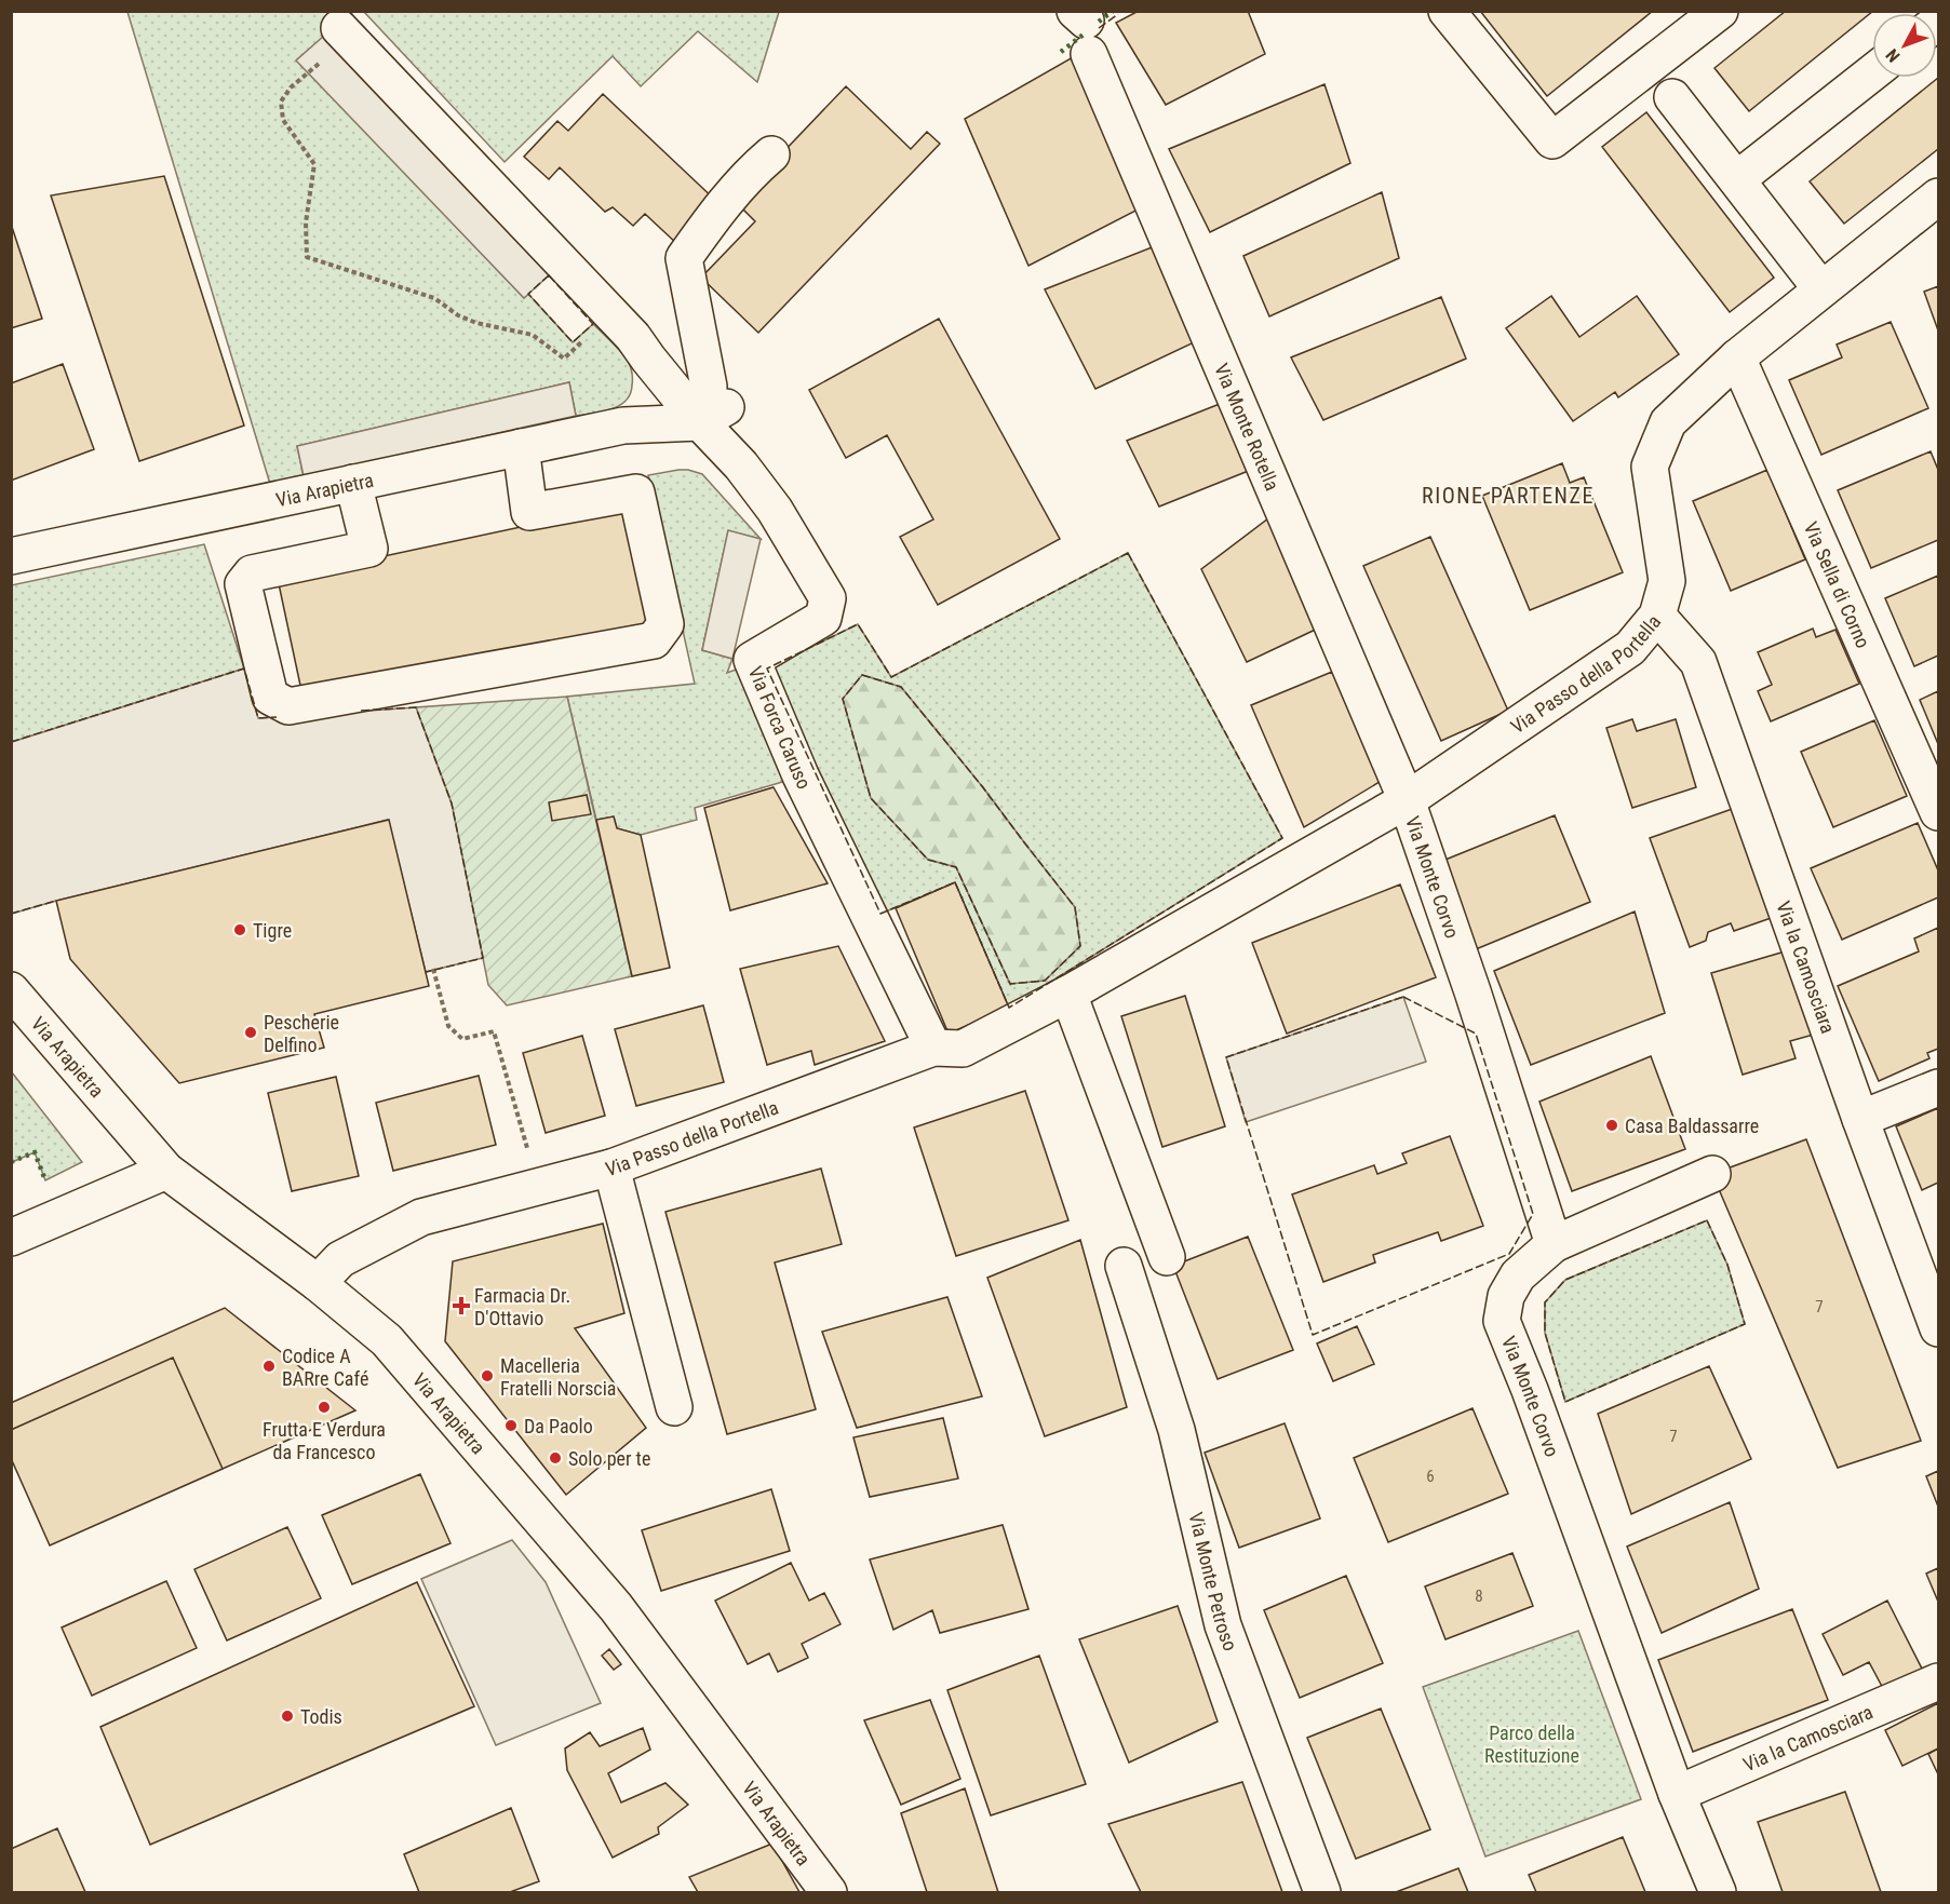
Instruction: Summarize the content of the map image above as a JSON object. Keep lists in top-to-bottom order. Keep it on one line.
{"streets":{"street":["Via Monte Rotella","Via Arapietra","Via Sella di Corno","Via Passo della Portella","Via Forca Caruso","Via Monte Corvo","Via la Camosciara","Via Monte Petroso"]},"crossings":[["Via Monte Rotella","Via Passo della Portella"],["Via Monte Rotella","Via Monte Corvo"],["Via Arapietra","Via Passo della Portella"],["Via Arapietra","Via Forca Caruso"],["Via Sella di Corno","Via Passo della Portella"],["Via Passo della Portella","Via Forca Caruso"],["Via Passo della Portella","Via Monte Corvo"],["Via Passo della Portella","Via la Camosciara"],["Via Monte Corvo","Via la Camosciara"]],"districts":["RIONE PARTENZE"],"parks":["Parco della Restituzione"],"places":{"other":["Tigre","Pescherie Delfino","Casa Baldassarre","Codice A BARre Café","Macelleria Fratelli Norscia","Frutta E Verdura da Francesco","Da Paolo","Solo per te","Todis"],"health":["Farmacia Dr. D'Ottavio"]},"house_numbers":["7","7","6","8"],"north":"bottom left"}
